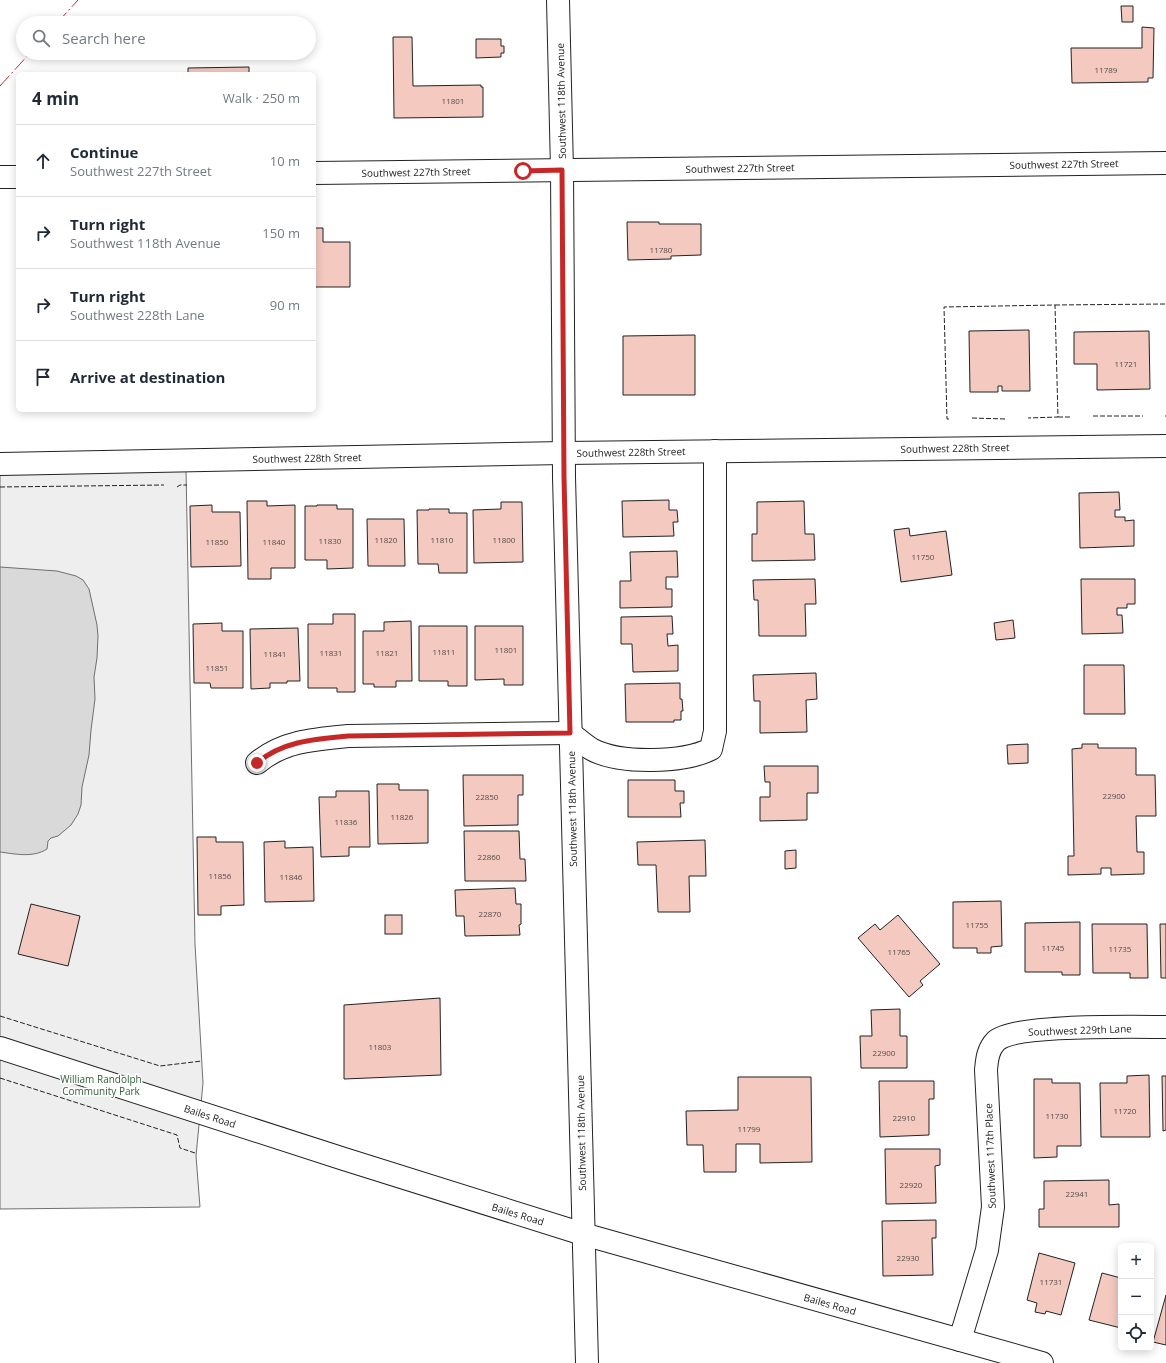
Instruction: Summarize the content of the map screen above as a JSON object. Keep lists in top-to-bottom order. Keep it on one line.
{"streets":{"street":["Southwest 118th Avenue","Southwest 227th Street","Southwest 228th Street","Southwest 229th Lane","Bailes Road","Southwest 117th Place"]},"crossings":[["Southwest 118th Avenue","Southwest 227th Street"],["Southwest 118th Avenue","Southwest 228th Street"],["Southwest 118th Avenue","Bailes Road"],["Southwest 229th Lane","Southwest 117th Place"],["Bailes Road","Southwest 117th Place"]],"parks":["William Randolph Community Park"],"house_numbers":["11789","11801","11780","11721","11820","11810","11800","11830","11850","11840","11750","11801","11811","11831","11821","11841","11851","22900","22850","11826","11836","22860","11856","11846","22870","11755","11745","11735","11765","11803","22900","11720","11730","22910","11799","22920","22941","22930","11731"],"page":{"search":"Search here","heading":["4 min","Walk · 250 m"],"list":[["Continue","Southwest 227th Street","10 m"],["Turn right","Southwest 118th Avenue","150 m"],["Turn right","Southwest 228th Lane","90 m"],"Arrive at destination"],"map_buttons":["+","−"]}}
